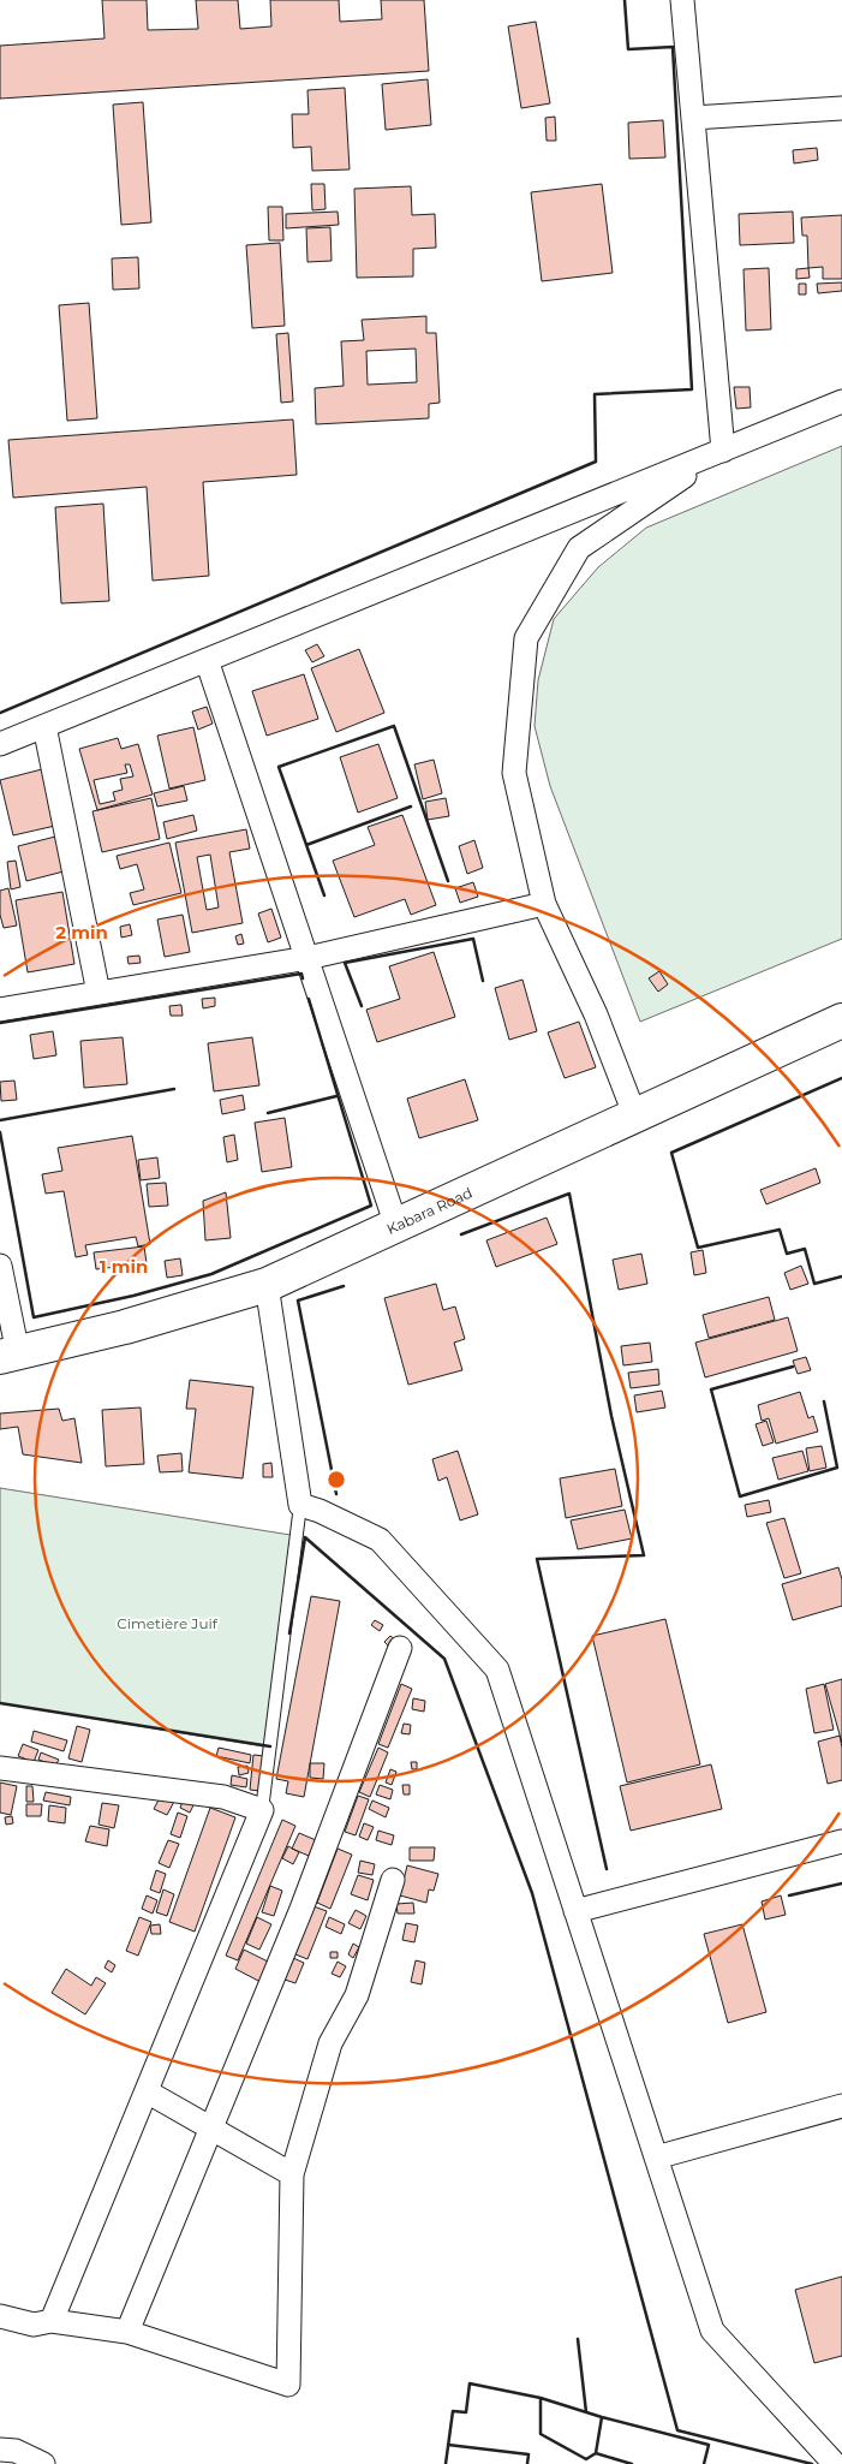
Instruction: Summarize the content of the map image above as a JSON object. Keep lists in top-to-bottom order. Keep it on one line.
{"streets":{"main road":["Kabara Road"]},"parks":["Cimetière Juif"],"rings":["2 min","1 min"]}
